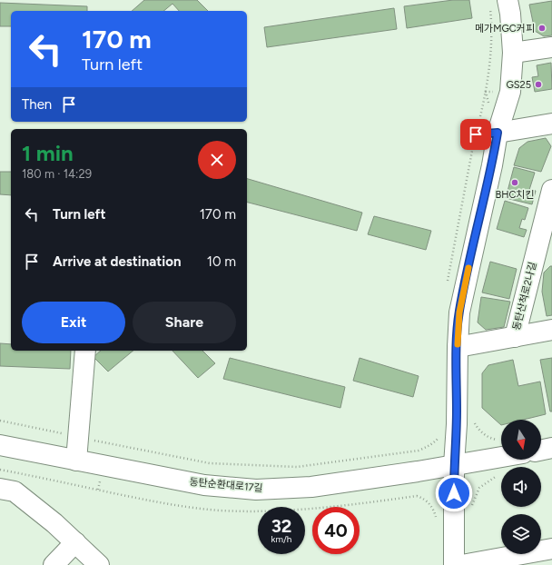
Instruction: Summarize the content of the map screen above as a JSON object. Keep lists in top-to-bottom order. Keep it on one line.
{"streets":{"street":["동탄산척로2나길","동탄순환대로17길"]},"places":["메가MGC커피","GS25","BHC치킨"],"north":"bottom","page":{"turn":["170 m","Turn left"],"then":"Then","heading":["1 min","180 m · 14:29"],"list":[{"name":"Turn left","value":"170 m"},{"name":"Arrive at destination","value":"10 m"}],"buttons":["Exit","Share"],"speed":"32 km/h","limit":"40"}}
